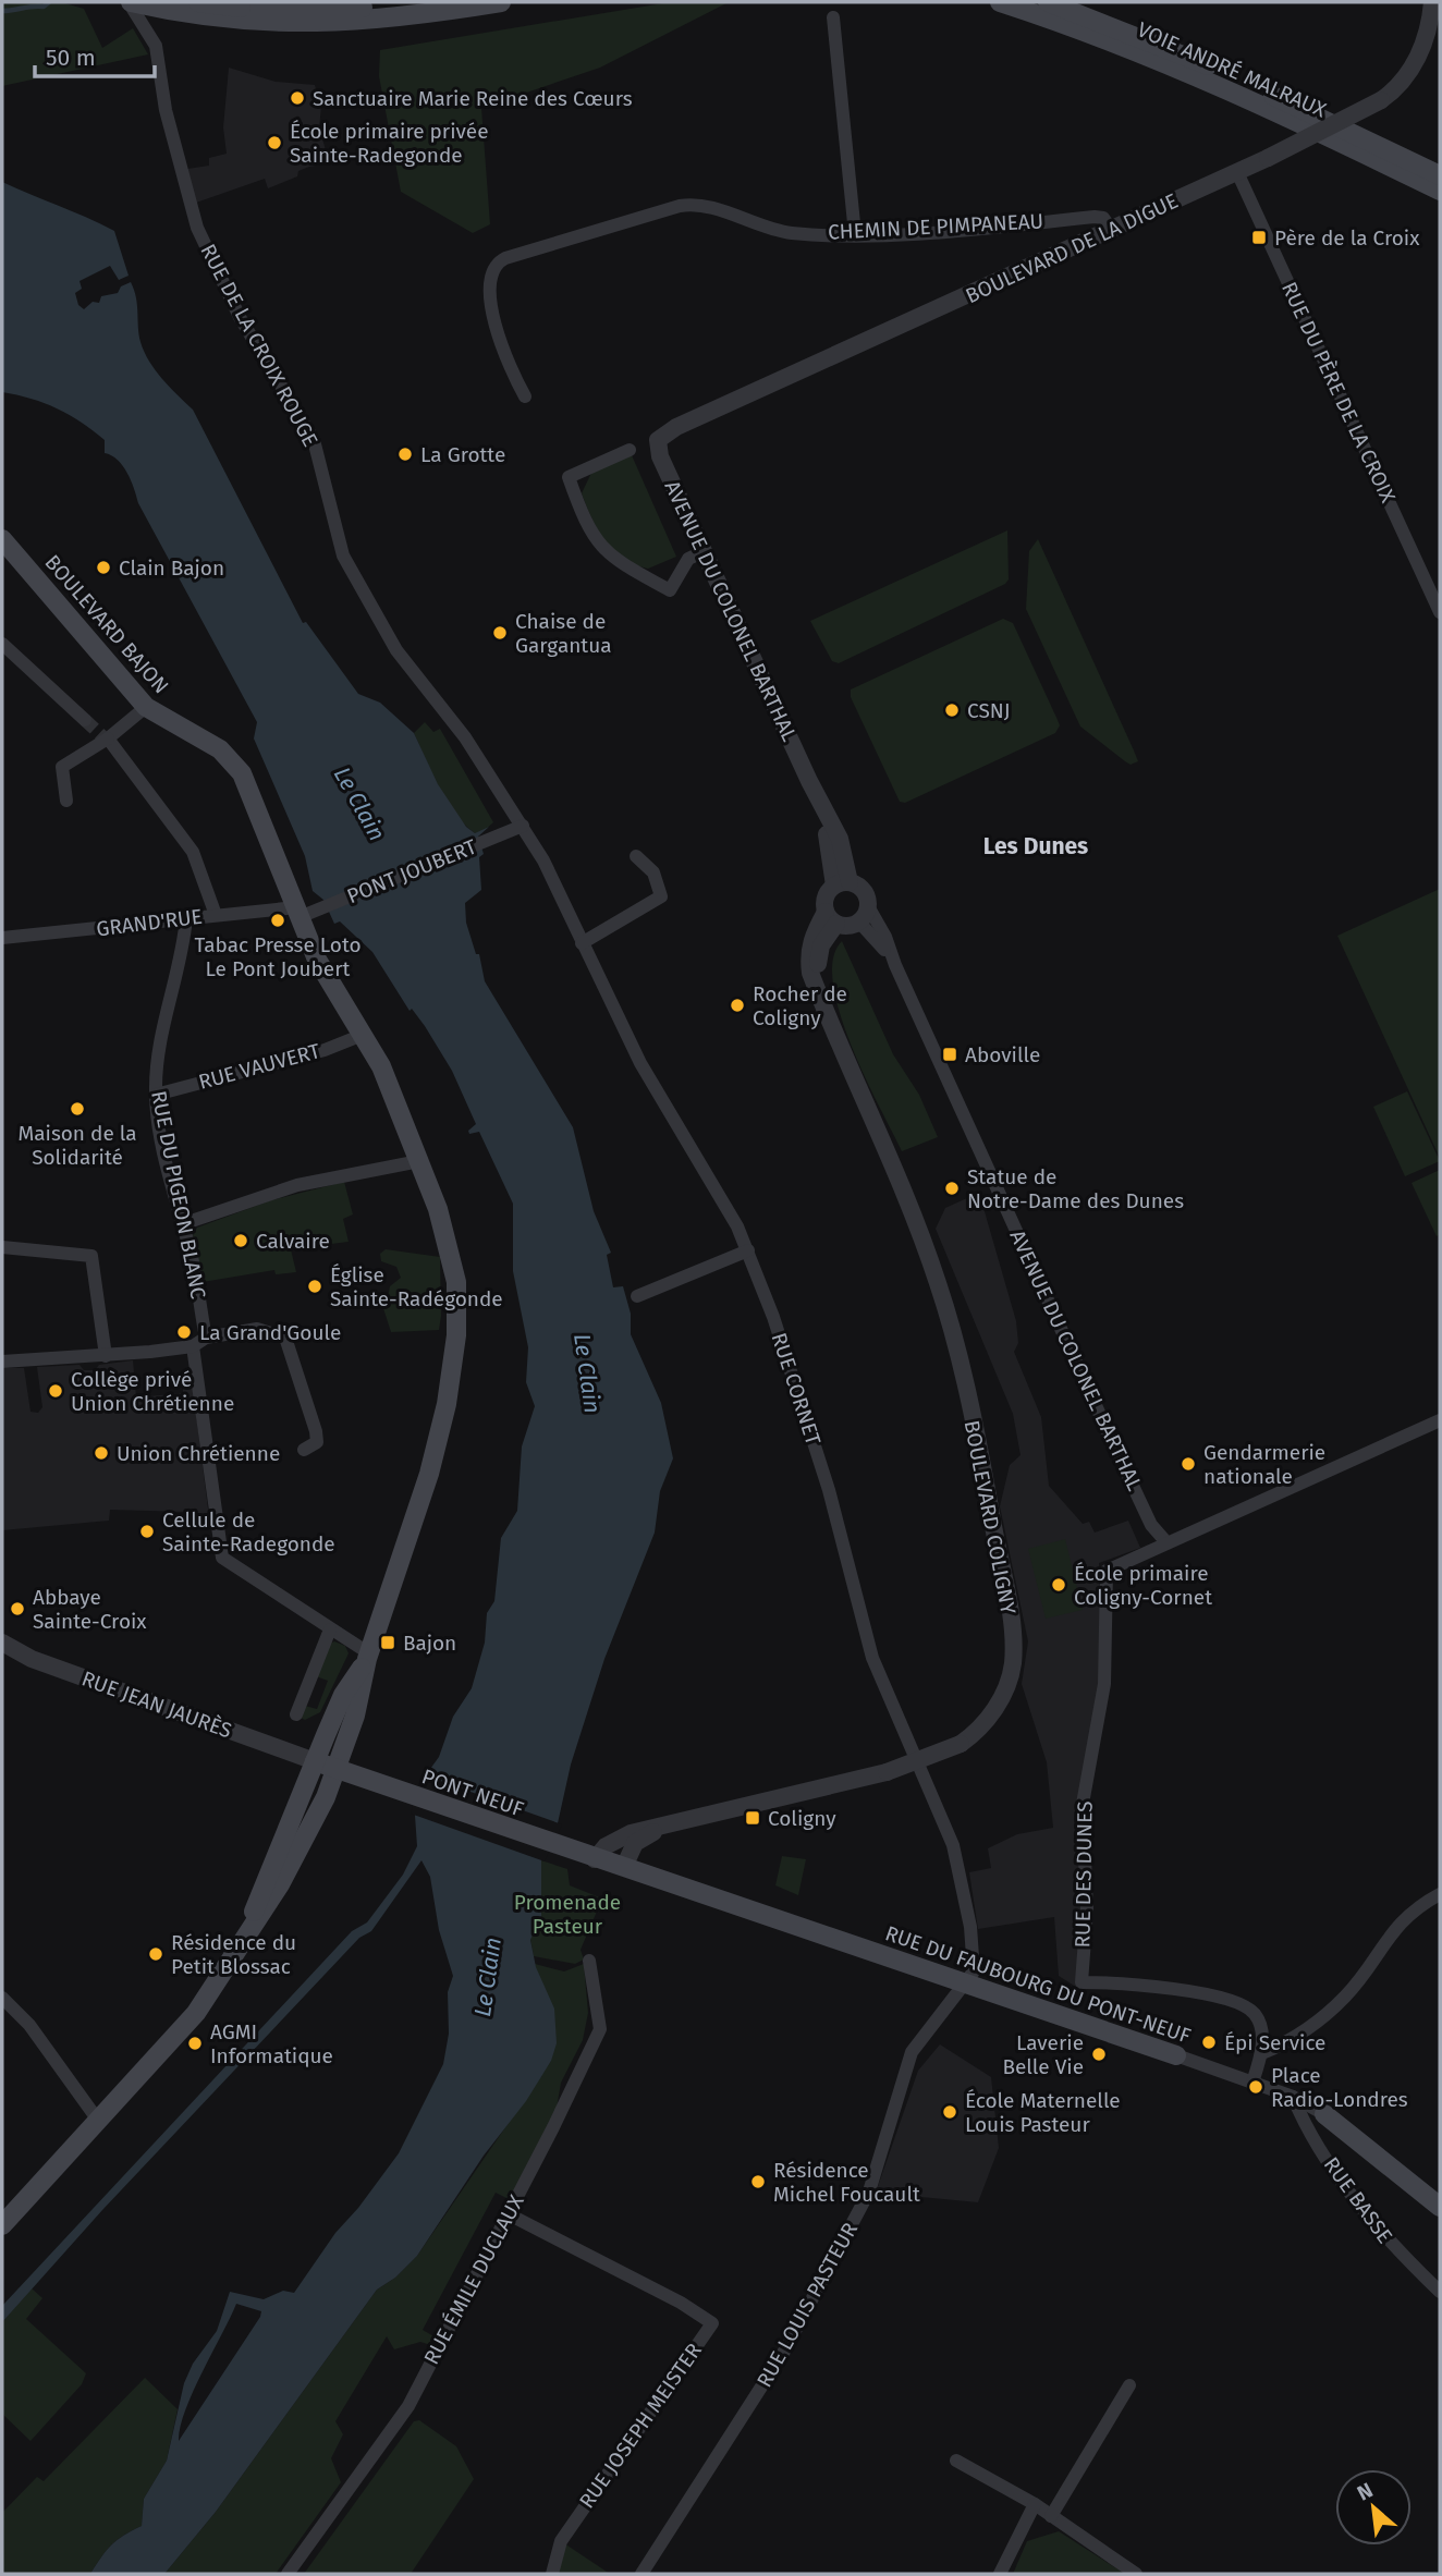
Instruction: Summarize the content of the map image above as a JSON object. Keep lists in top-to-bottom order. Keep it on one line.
{"streets":{"main road":["VOIE ANDRÉ MALRAUX","BOULEVARD BAJON","PONT NEUF","RUE DU FAUBOURG DU PONT-NEUF"],"street":["CHEMIN DE PIMPANEAU","BOULEVARD DE LA DIGUE","RUE DE LA CROIX ROUGE","RUE DU PÈRE DE LA CROIX","AVENUE DU COLONEL BARTHAL","PONT JOUBERT","GRAND'RUE","RUE VAUVERT","RUE DU PIGEON BLANC","RUE CORNET","BOULEVARD COLIGNY","RUE JEAN JAURÈS","RUE DES DUNES","RUE BASSE","RUE ÉMILE DUCLAUX","RUE LOUIS PASTEUR","RUE JOSEPH MEISTER"]},"crossings":[["CHEMIN DE PIMPANEAU","BOULEVARD DE LA DIGUE"],["BOULEVARD DE LA DIGUE","RUE DU PÈRE DE LA CROIX"],["BOULEVARD DE LA DIGUE","AVENUE DU COLONEL BARTHAL"],["RUE DE LA CROIX ROUGE","PONT JOUBERT"],["RUE DE LA CROIX ROUGE","RUE CORNET"],["AVENUE DU COLONEL BARTHAL","BOULEVARD COLIGNY"],["AVENUE DU COLONEL BARTHAL","RUE DES DUNES"],["BOULEVARD BAJON","PONT JOUBERT"],["BOULEVARD BAJON","GRAND'RUE"],["BOULEVARD BAJON","RUE VAUVERT"],["PONT JOUBERT","GRAND'RUE"],["PONT JOUBERT","RUE CORNET"],["GRAND'RUE","RUE DU PIGEON BLANC"],["RUE VAUVERT","RUE DU PIGEON BLANC"],["RUE CORNET","RUE DU FAUBOURG DU PONT-NEUF"],["RUE CORNET","RUE LOUIS PASTEUR"],["BOULEVARD COLIGNY","PONT NEUF"],["BOULEVARD COLIGNY","RUE DU FAUBOURG DU PONT-NEUF"],["RUE JEAN JAURÈS","PONT NEUF"],["PONT NEUF","RUE DU FAUBOURG DU PONT-NEUF"],["RUE DU FAUBOURG DU PONT-NEUF","RUE BASSE"],["RUE DU FAUBOURG DU PONT-NEUF","RUE LOUIS PASTEUR"],["RUE ÉMILE DUCLAUX","RUE JOSEPH MEISTER"]],"districts":["Les Dunes"],"water":["Le Clain"],"parks":["Promenade Pasteur"],"places":{"other":["Sanctuaire Marie Reine des Cœurs","École primaire privée Sainte-Radegonde","La Grotte","Clain Bajon","Chaise de Gargantua","CSNJ","Tabac Presse Loto Le Pont Joubert","Rocher de Coligny","Maison de la Solidarité","Statue de Notre-Dame des Dunes","Calvaire","Église Sainte-Radégonde","La Grand'Goule","Collège privé Union Chrétienne","Union Chrétienne","Gendarmerie nationale","Cellule de Sainte-Radegonde","École primaire Coligny-Cornet","Abbaye Sainte-Croix","Résidence du Petit Blossac","Épi Service","AGMI Informatique","Laverie Belle Vie","Place Radio-Londres","École Maternelle Louis Pasteur","Résidence Michel Foucault"],"transit":["Père de la Croix","Aboville","Bajon","Coligny"]},"scale_bar":"50 m","north":"top left"}
